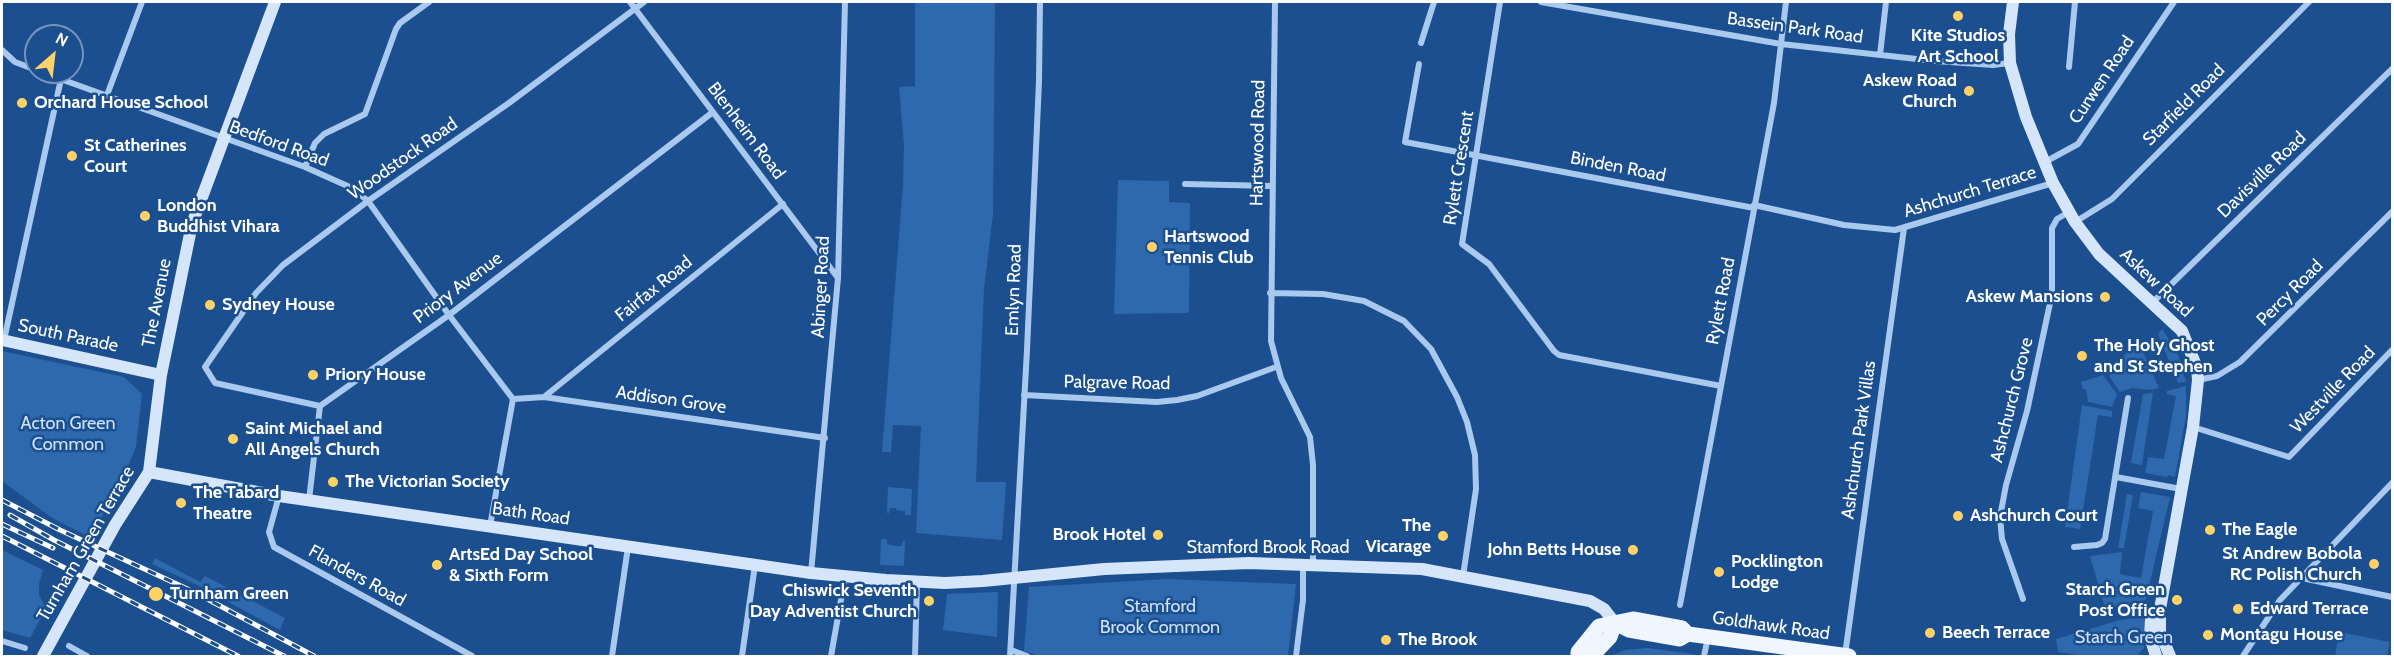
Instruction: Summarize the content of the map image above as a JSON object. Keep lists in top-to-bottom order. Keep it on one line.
{"streets":{"main road":["Askew Road","The Avenue","South Parade","Bath Road","Turnham Green Terrace","Stamford Brook Road","Goldhawk Road"],"street":["Bassein Park Road","Curwen Road","Starfield Road","Blenheim Road","Hartswood Road","Bedford Road","Woodstock Road","Binden Road","Rylett Crescent","Davisville Road","Ashchurch Terrace","Abinger Road","Priory Avenue","Fairfax Road","Emlyn Road","Percy Road","Rylett Road","Palgrave Road","Westville Road","Addison Grove","Ashchurch Grove","Ashchurch Park Villas","Flanders Road"]},"crossings":[["Bassein Park Road","Askew Road"],["Bassein Park Road","Rylett Road"],["Curwen Road","Askew Road"],["Starfield Road","Askew Road"],["Starfield Road","Ashchurch Grove"],["Blenheim Road","Woodstock Road"],["Blenheim Road","Abinger Road"],["Blenheim Road","Priory Avenue"],["Blenheim Road","Fairfax Road"],["Hartswood Road","Palgrave Road"],["Hartswood Road","Stamford Brook Road"],["Bedford Road","Woodstock Road"],["Bedford Road","The Avenue"],["Woodstock Road","Priory Avenue"],["Binden Road","Rylett Crescent"],["Binden Road","Ashchurch Terrace"],["Binden Road","Rylett Road"],["Rylett Crescent","Rylett Road"],["Davisville Road","Askew Road"],["Ashchurch Terrace","Askew Road"],["Ashchurch Terrace","Rylett Road"],["Ashchurch Terrace","Ashchurch Park Villas"],["Askew Road","Percy Road"],["Askew Road","Westville Road"],["Askew Road","Ashchurch Grove"],["Abinger Road","Addison Grove"],["Abinger Road","Bath Road"],["Fairfax Road","Addison Grove"],["Emlyn Road","Palgrave Road"],["Emlyn Road","Stamford Brook Road"],["The Avenue","South Parade"],["The Avenue","Turnham Green Terrace"],["South Parade","Turnham Green Terrace"],["Ashchurch Park Villas","Goldhawk Road"],["Bath Road","Turnham Green Terrace"],["Bath Road","Stamford Brook Road"],["Bath Road","Flanders Road"],["Stamford Brook Road","Goldhawk Road"]],"parks":["Acton Green Common","Stamford Brook Common","Starch Green"],"places":["Kite Studios Art School","Askew Road Church","Orchard House School","St Catherines Court","London Buddhist Vihara","Hartswood Tennis Club","Askew Mansions","Sydney House","The Holy Ghost and St Stephen","Priory House","Saint Michael and All Angels Church","The Victorian Society","The Tabard Theatre","Ashchurch Court","The Eagle","Brook Hotel","The Vicarage","John Betts House","St Andrew Bobola RC Polish Church","ArtsEd Day School & Sixth Form","Pocklington Lodge","Turnham Green","Starch Green Post Office","Chiswick Seventh Day Adventist Church","Edward Terrace","Beech Terrace","Montagu House","The Brook"],"north":"top right"}
